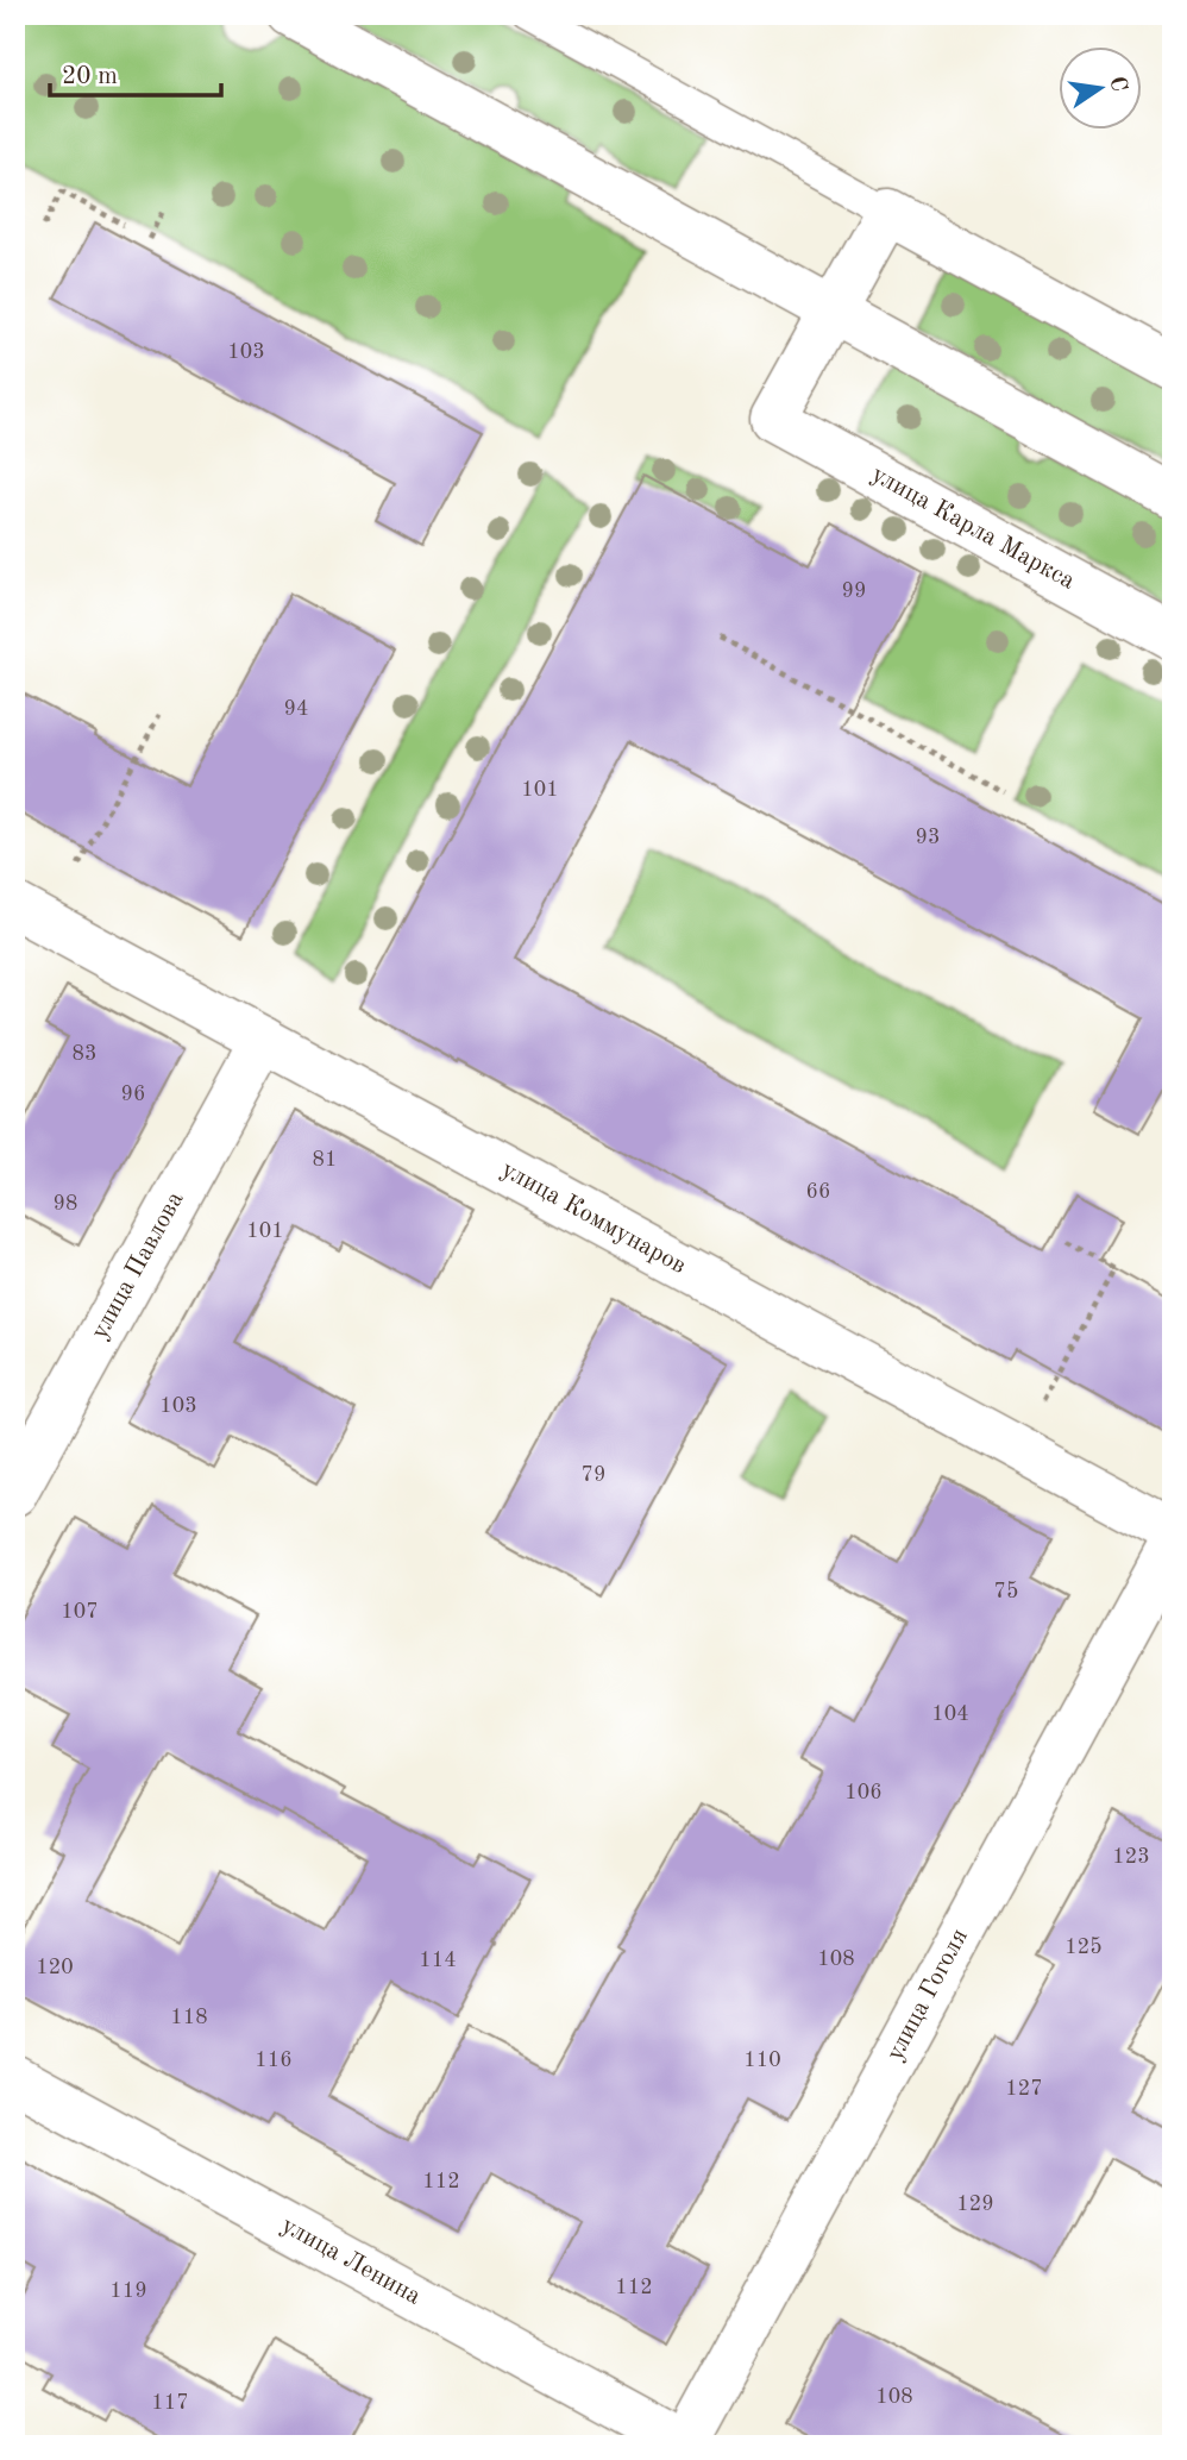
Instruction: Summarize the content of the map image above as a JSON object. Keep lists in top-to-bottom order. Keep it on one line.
{"streets":{"street":["улица Карла Маркса","улица Коммунаров","улица Павлова","улица Гоголя","улица Ленина"]},"crossings":[["улица Коммунаров","улица Павлова"],["улица Гоголя","улица Ленина"]],"house_numbers":["103","99","94","101","93","83","96","81","66","98","101","103","79","75","107","104","106","123","125","108","114","120","118","116","110","127","112","129","112","119","108","117"],"scale_bar":"20 m","north":"right"}
